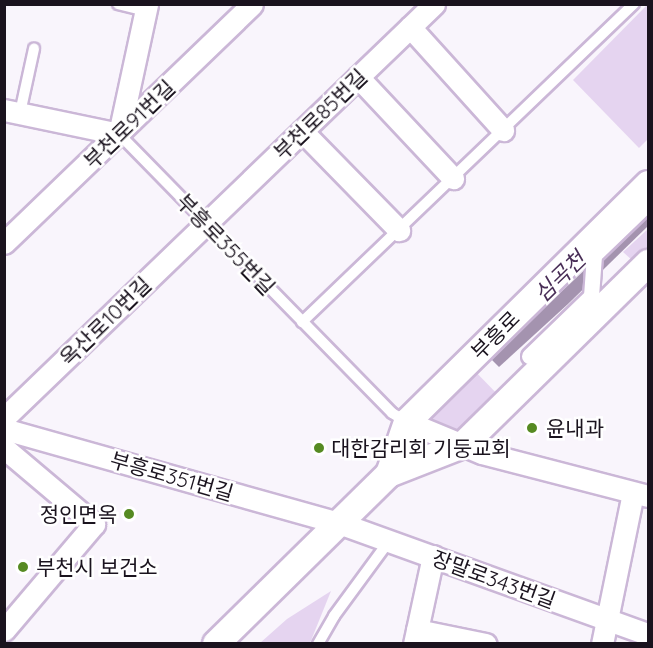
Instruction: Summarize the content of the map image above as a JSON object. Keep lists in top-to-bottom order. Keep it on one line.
{"streets":{"street":["부천로85번길","부천로91번길","옥산로10번길","부흥로","부흥로351번길","장말로343번길"],"lane":["부흥로355번길"]},"crossings":[["부천로85번길","부흥로355번길"],["부천로85번길","옥산로10번길"],["부천로91번길","부흥로355번길"],["부흥로355번길","옥산로10번길"],["부흥로355번길","부흥로"],["부흥로","부흥로351번길"],["부흥로","장말로343번길"],["부흥로351번길","장말로343번길"]],"water":["심곡천"],"places":["윤내과","대한감리회 기둥교회","정인면옥","부천시 보건소"]}
